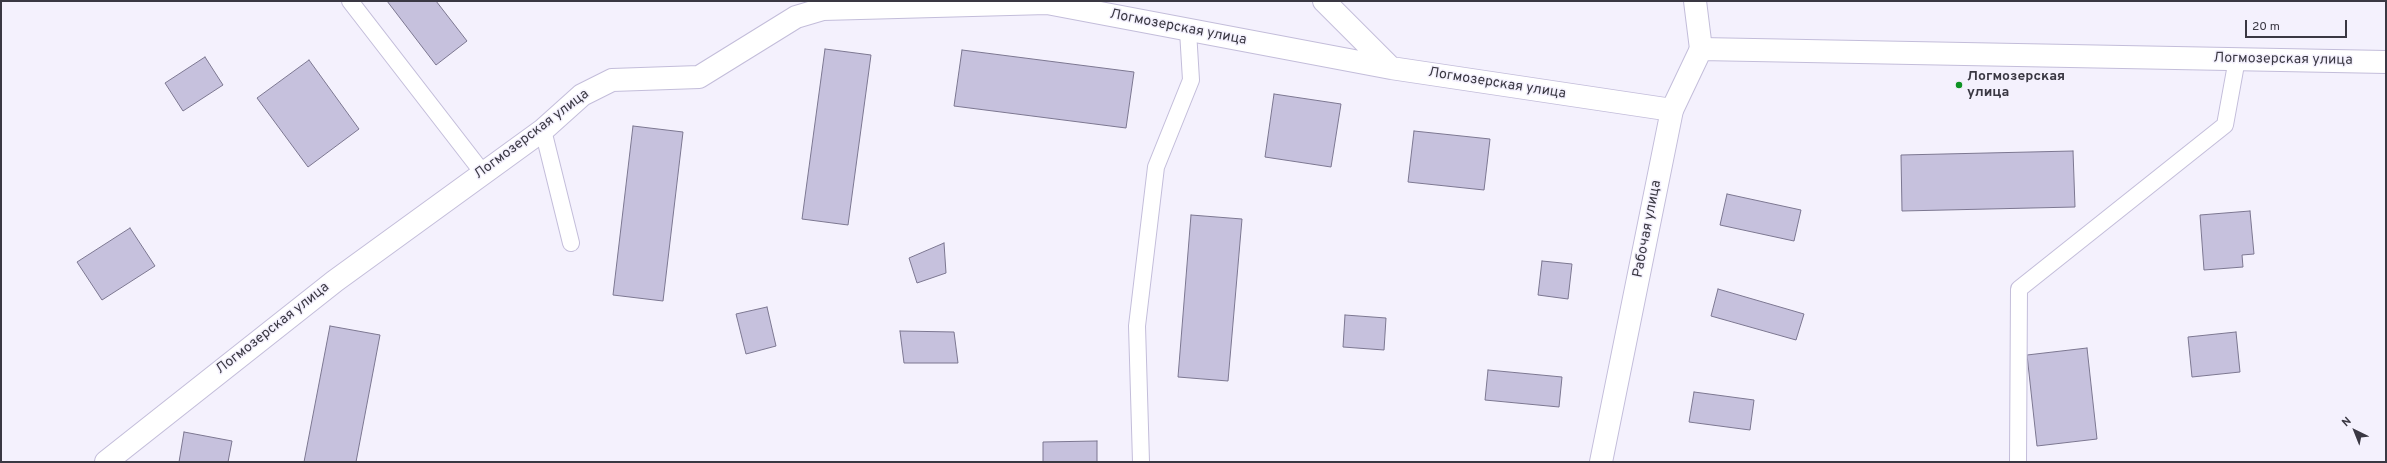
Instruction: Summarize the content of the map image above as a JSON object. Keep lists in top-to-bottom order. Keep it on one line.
{"streets":{"street":["Логмозерская улица","Рабочая улица"]},"crossings":[["Логмозерская улица","Рабочая улица"]],"places":["Логмозерская улица"],"scale_bar":"20 m","north":"top left"}
